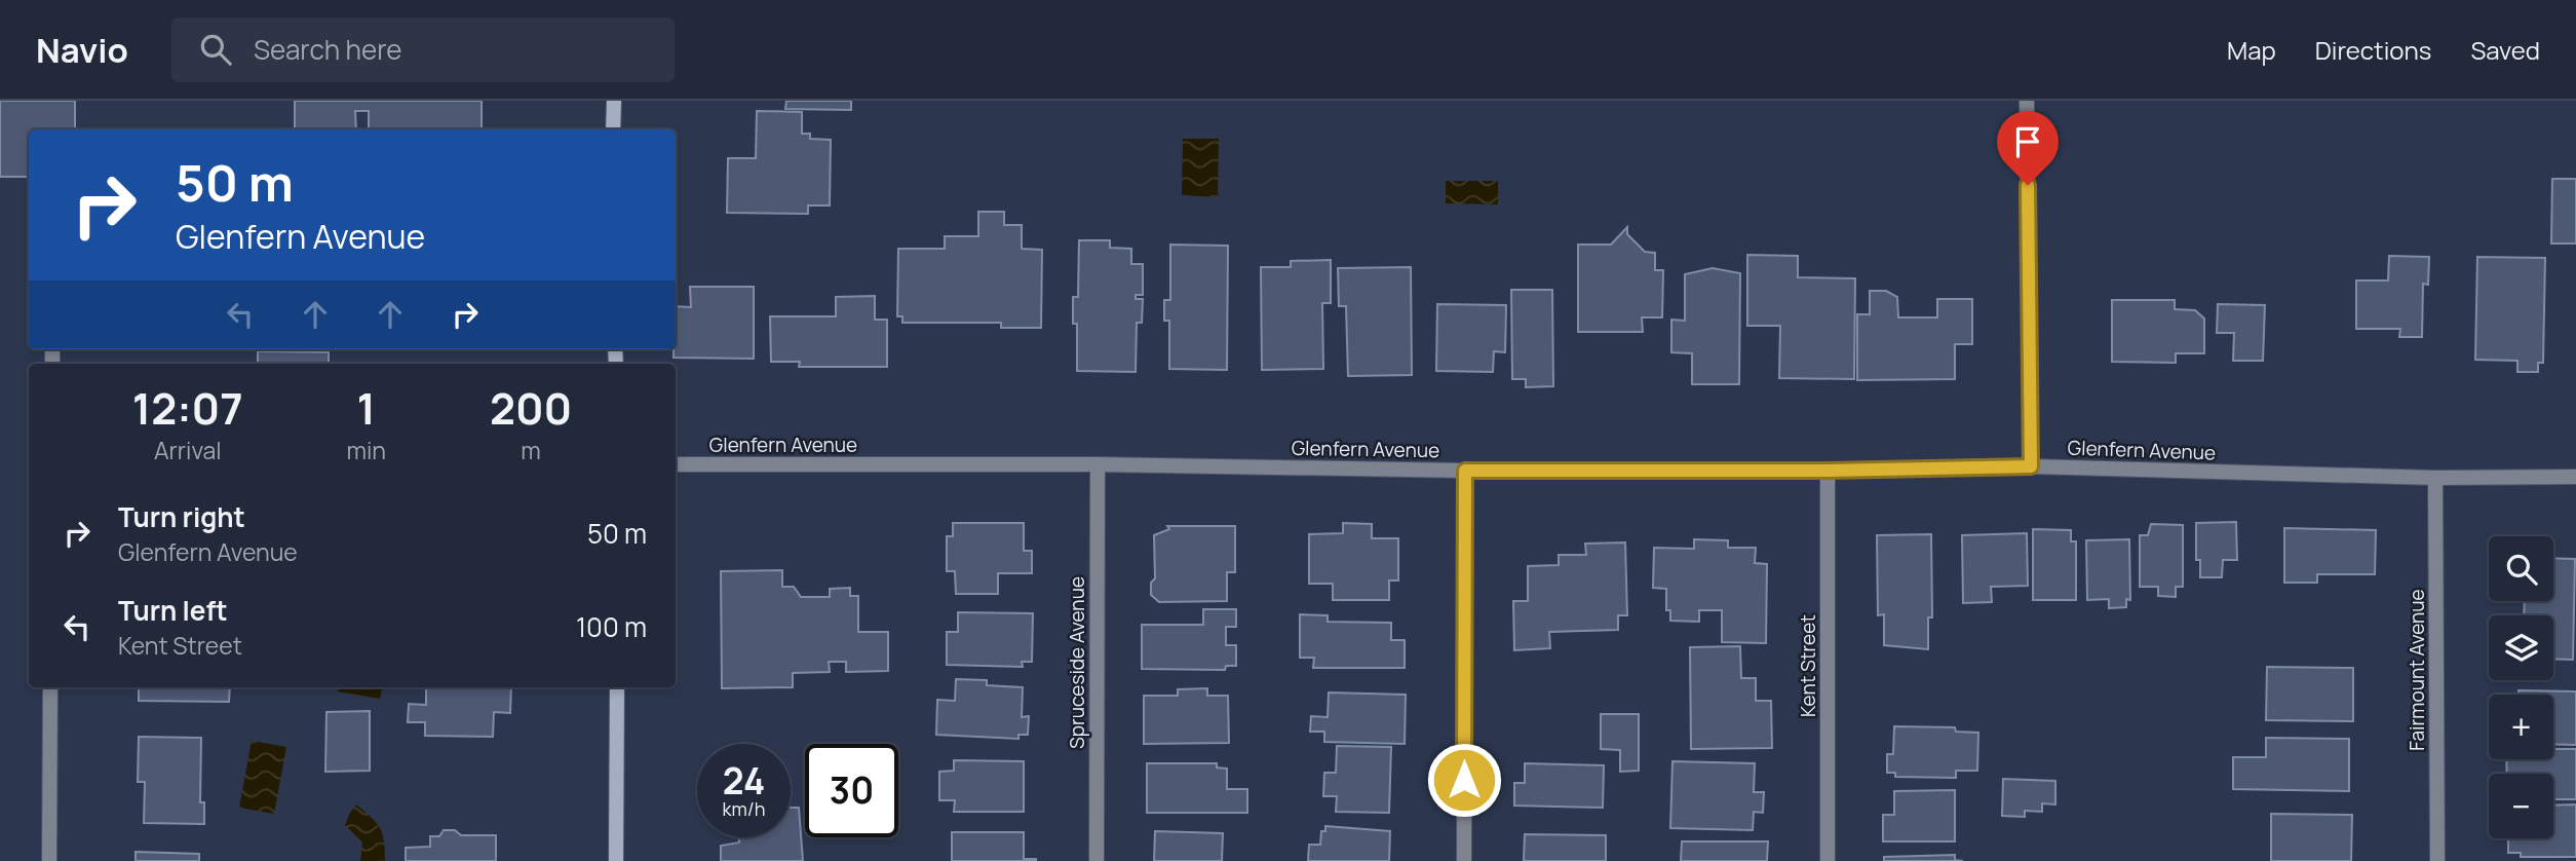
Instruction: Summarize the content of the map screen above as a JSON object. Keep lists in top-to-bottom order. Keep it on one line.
{"streets":{"street":["Glenfern Avenue","Spruceside Avenue","Kent Street","Fairmount Avenue"]},"crossings":[["Glenfern Avenue","Spruceside Avenue"],["Glenfern Avenue","Kent Street"],["Glenfern Avenue","Fairmount Avenue"]],"page":{"header":"Navio","search":"Search here","nav":["Map","Directions","Saved"],"turn":["50 m","Glenfern Avenue"],"eta":["12:07","Arrival","1","min","200","m"],"list":[{"name":"Turn right","note":"Glenfern Avenue","value":"50 m"},{"name":"Turn left","note":"Kent Street","value":"100 m"}],"map_buttons":["+","−"],"speed":"24 km/h","limit":"30"}}
